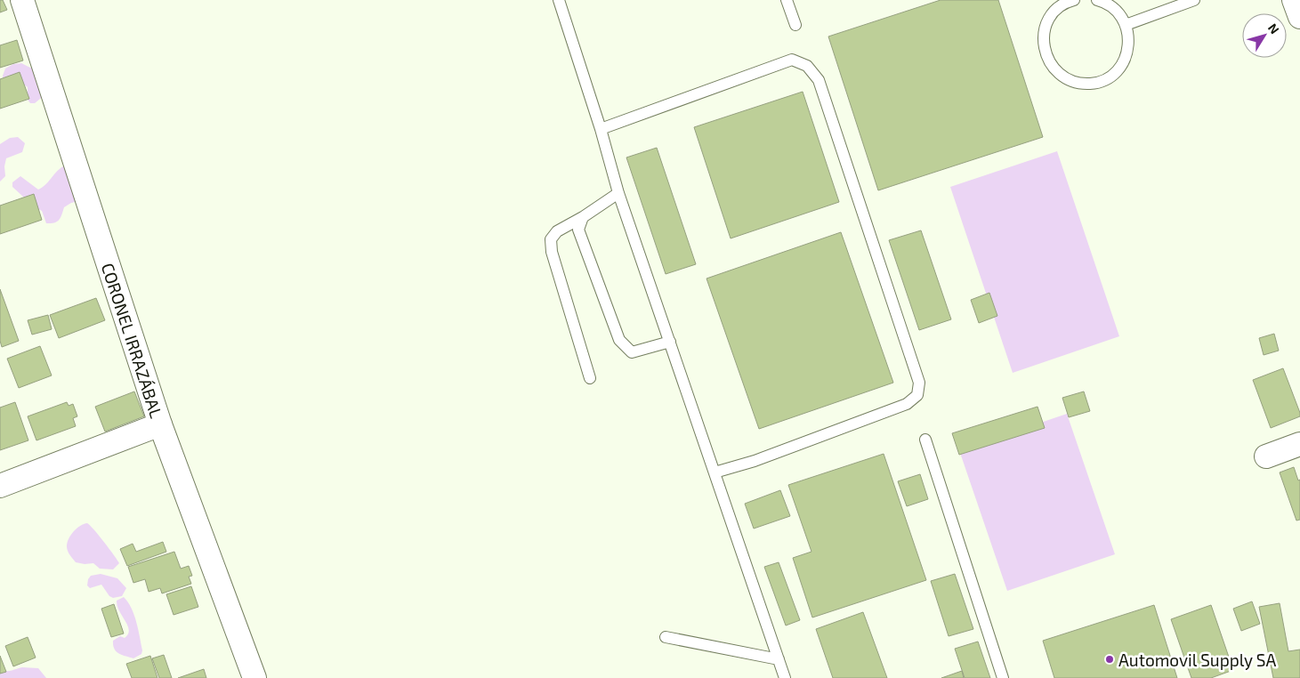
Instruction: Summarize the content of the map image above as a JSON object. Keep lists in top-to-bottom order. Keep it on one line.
{"streets":{"street":["CORONEL IRRAZÁBAL"]},"places":["Automovil Supply SA"],"north":"top right"}
